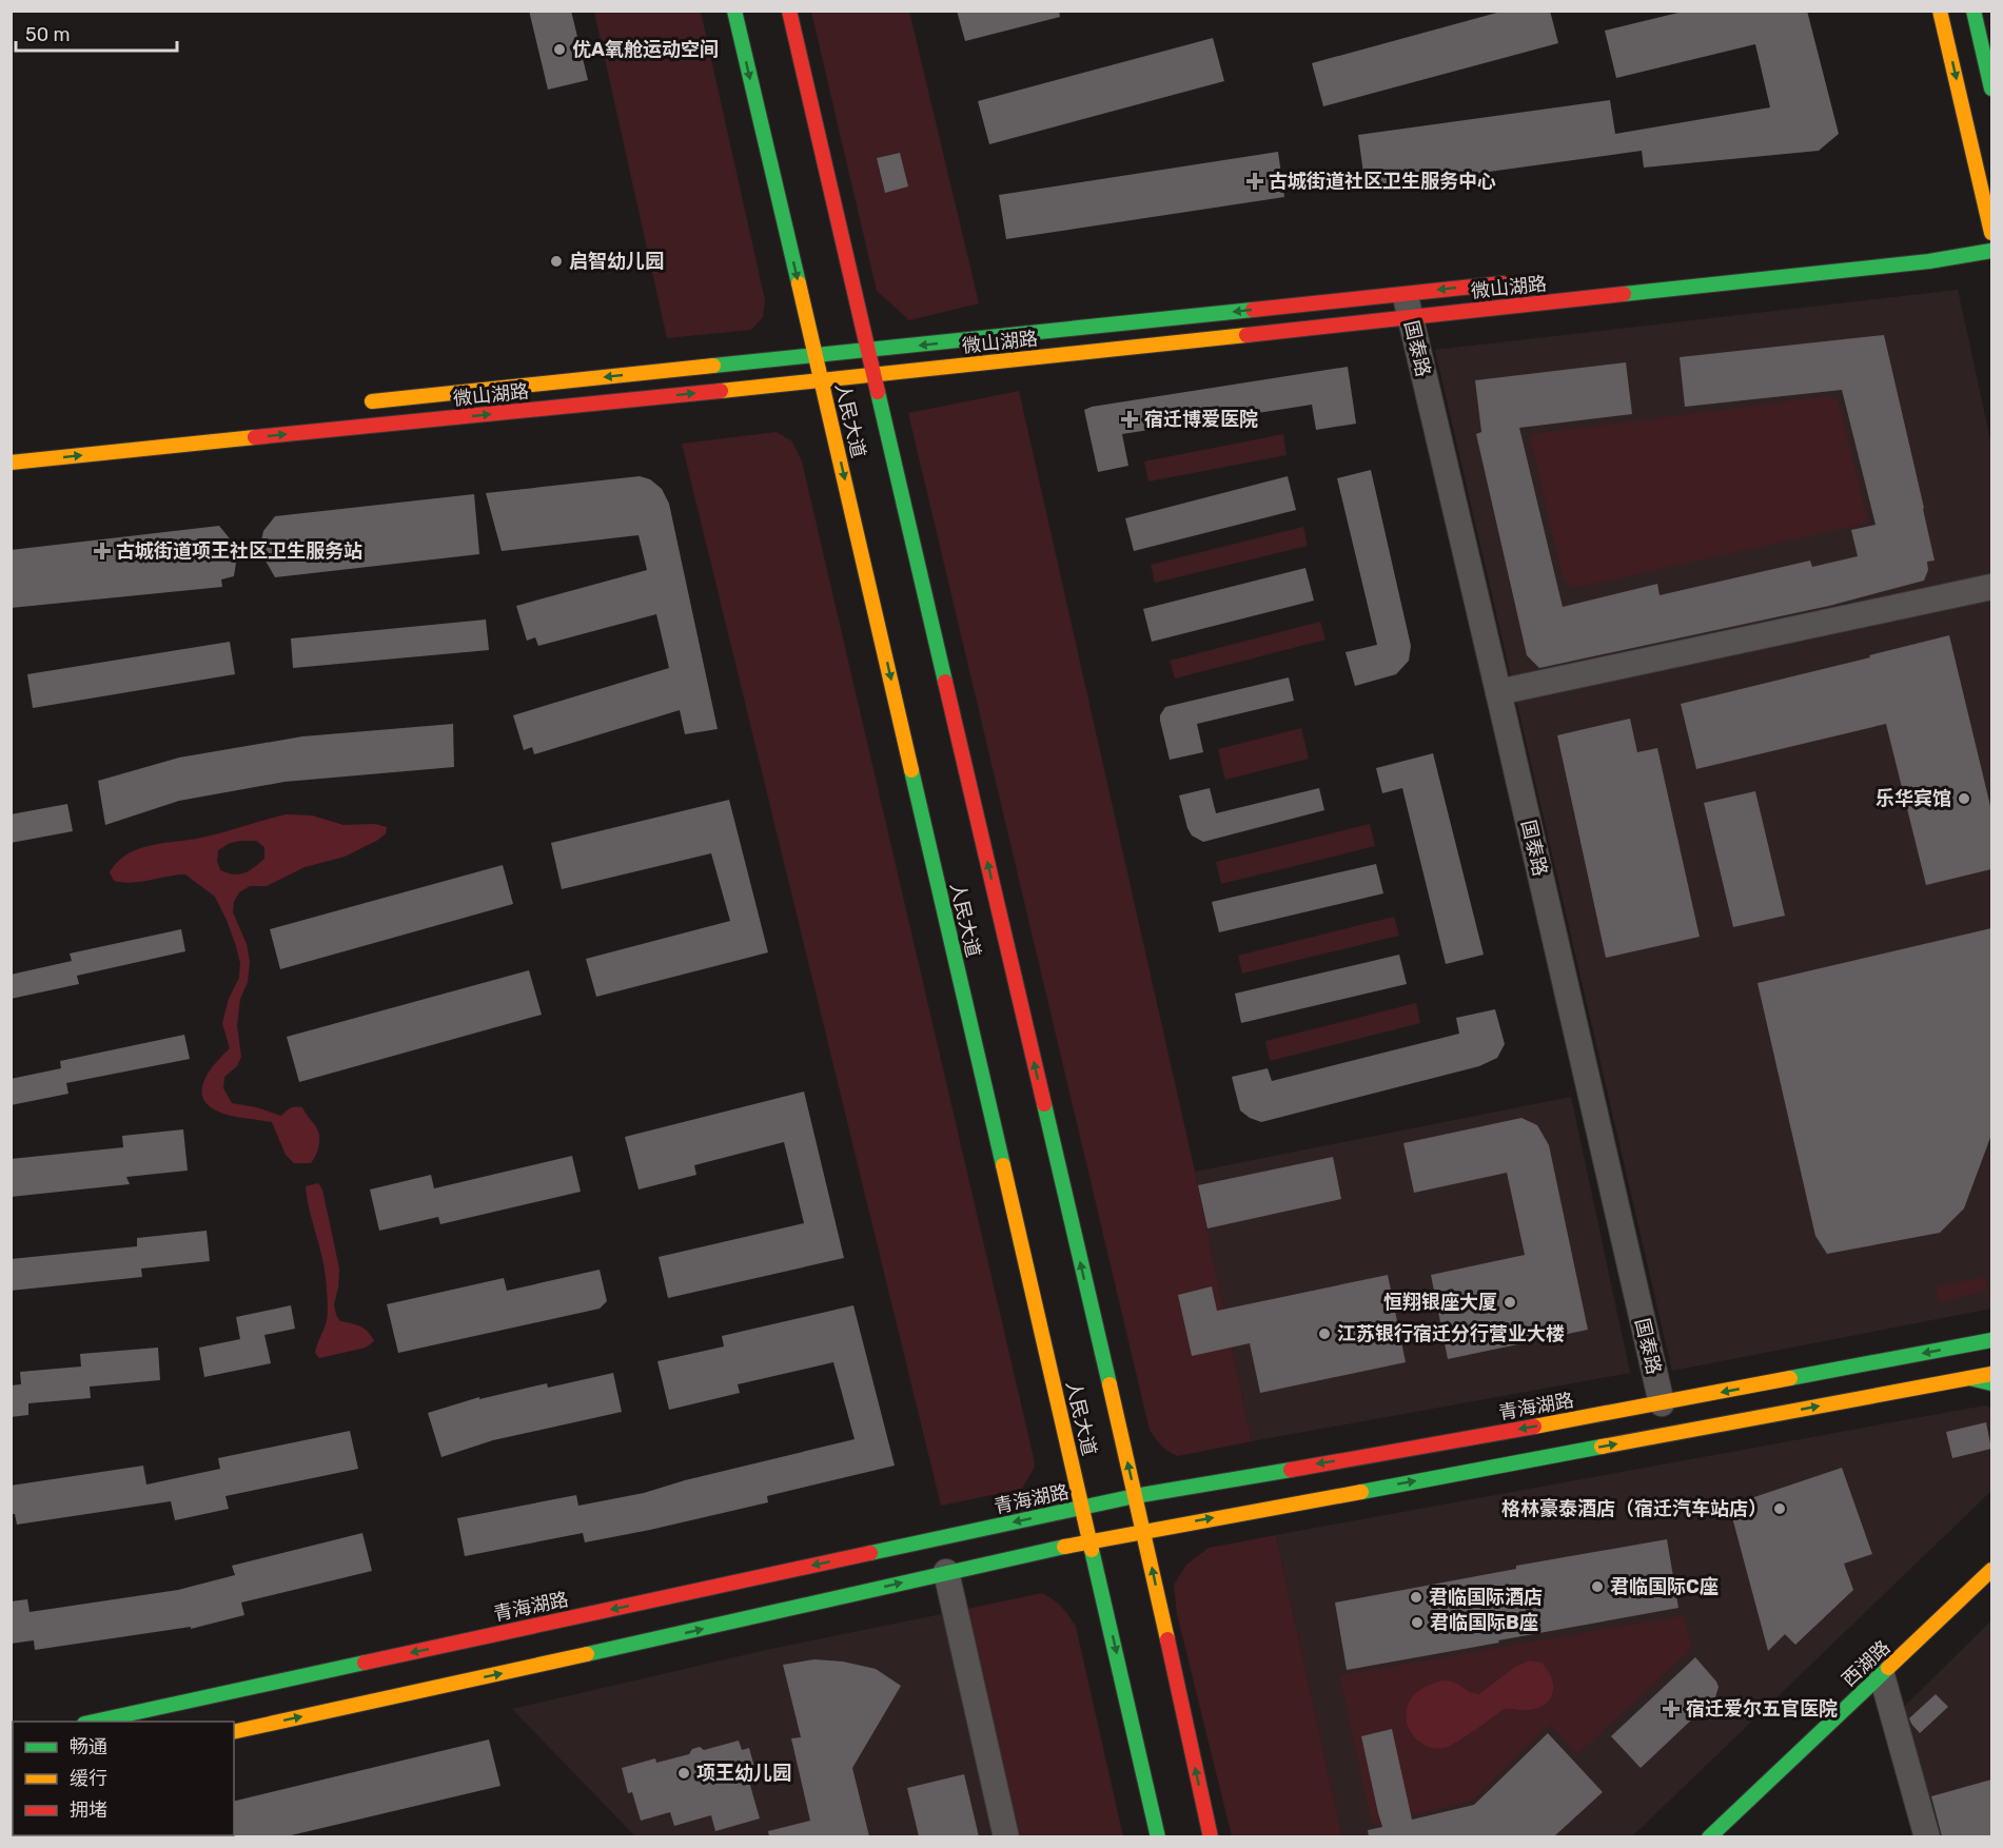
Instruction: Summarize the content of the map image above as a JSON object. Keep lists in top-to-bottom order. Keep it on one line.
{"streets":{"main road":["微山湖路","人民大道","青海湖路","西湖路"],"street":["国泰路"]},"crossings":[["微山湖路","国泰路"],["微山湖路","人民大道"],["国泰路","青海湖路"],["人民大道","青海湖路"]],"places":{"other":["优A氧舱运动空间","启智幼儿园","乐华宾馆","恒翔银座大厦","江苏银行宿迁分行营业大楼","格林豪泰酒店（宿迁汽车站店）","君临国际C座","君临国际酒店","君临国际B座","项王幼儿园"],"health":["古城街道社区卫生服务中心","宿迁博爱医院","古城街道项王社区卫生服务站","宿迁爱尔五官医院"]},"legend":["畅通","缓行","拥堵"],"scale_bar":"50 m"}
